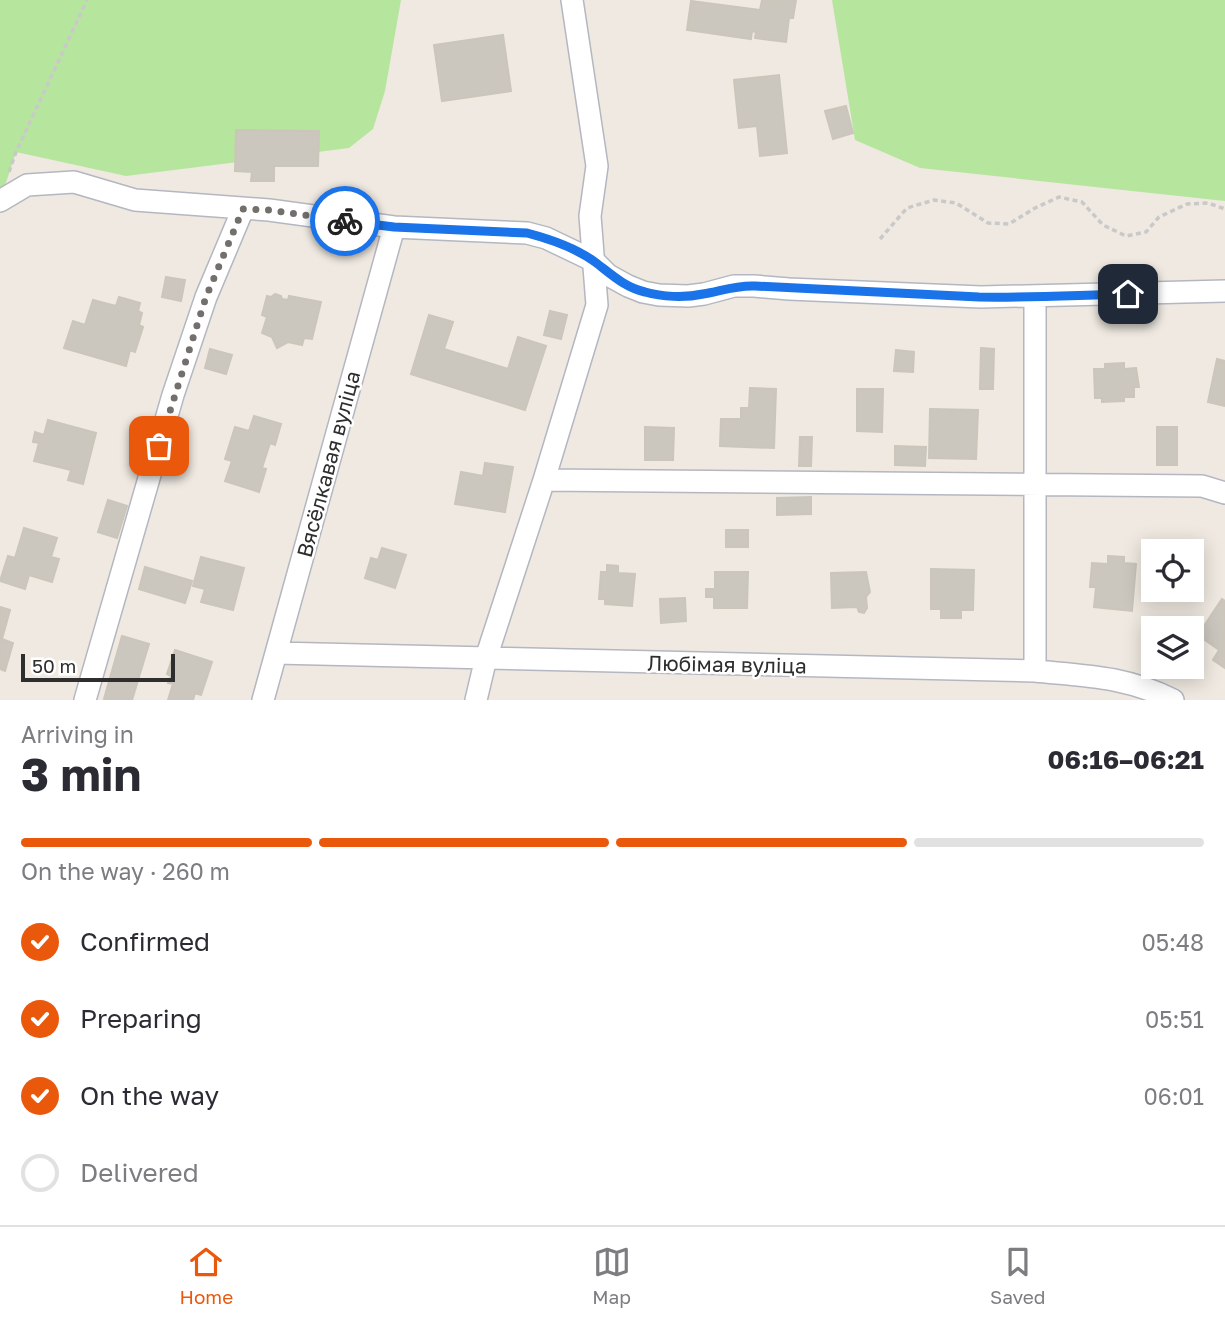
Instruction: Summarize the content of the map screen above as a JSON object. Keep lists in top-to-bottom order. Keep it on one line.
{"streets":{"street":["Вясёлкавая вуліца","Любімая вуліца"]},"crossings":[["Вясёлкавая вуліца","Любімая вуліца"]],"scale_bar":"50 m","page":{"scale":"50 m","heading":["3 min","Arriving in","06:16–06:21"],"bar":"On the way · 260 m","list":[["Confirmed","05:48"],["Preparing","05:51"],["On the way","06:01"],"Delivered"],"tabs":["Home","Map","Saved"]}}
